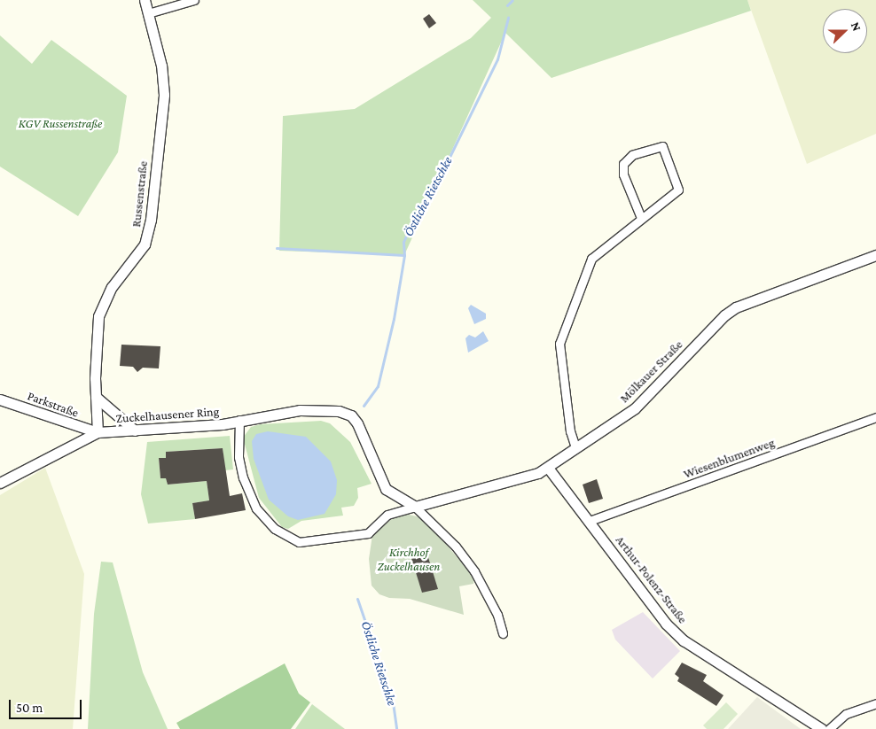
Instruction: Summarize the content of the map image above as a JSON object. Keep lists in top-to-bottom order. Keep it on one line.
{"streets":{"street":["Russenstraße","Mölkauer Straße","Parkstraße","Zuckelhausener Ring","Wiesenblumenweg","Arthur-Polenz-Straße"]},"crossings":[["Russenstraße","Parkstraße"],["Russenstraße","Zuckelhausener Ring"],["Mölkauer Straße","Zuckelhausener Ring"],["Mölkauer Straße","Arthur-Polenz-Straße"],["Parkstraße","Zuckelhausener Ring"],["Wiesenblumenweg","Arthur-Polenz-Straße"]],"water":["Östliche Rietschke"],"parks":["KGV Russenstraße","Kirchhof Zuckelhausen"],"scale_bar":"50 m","north":"right"}
